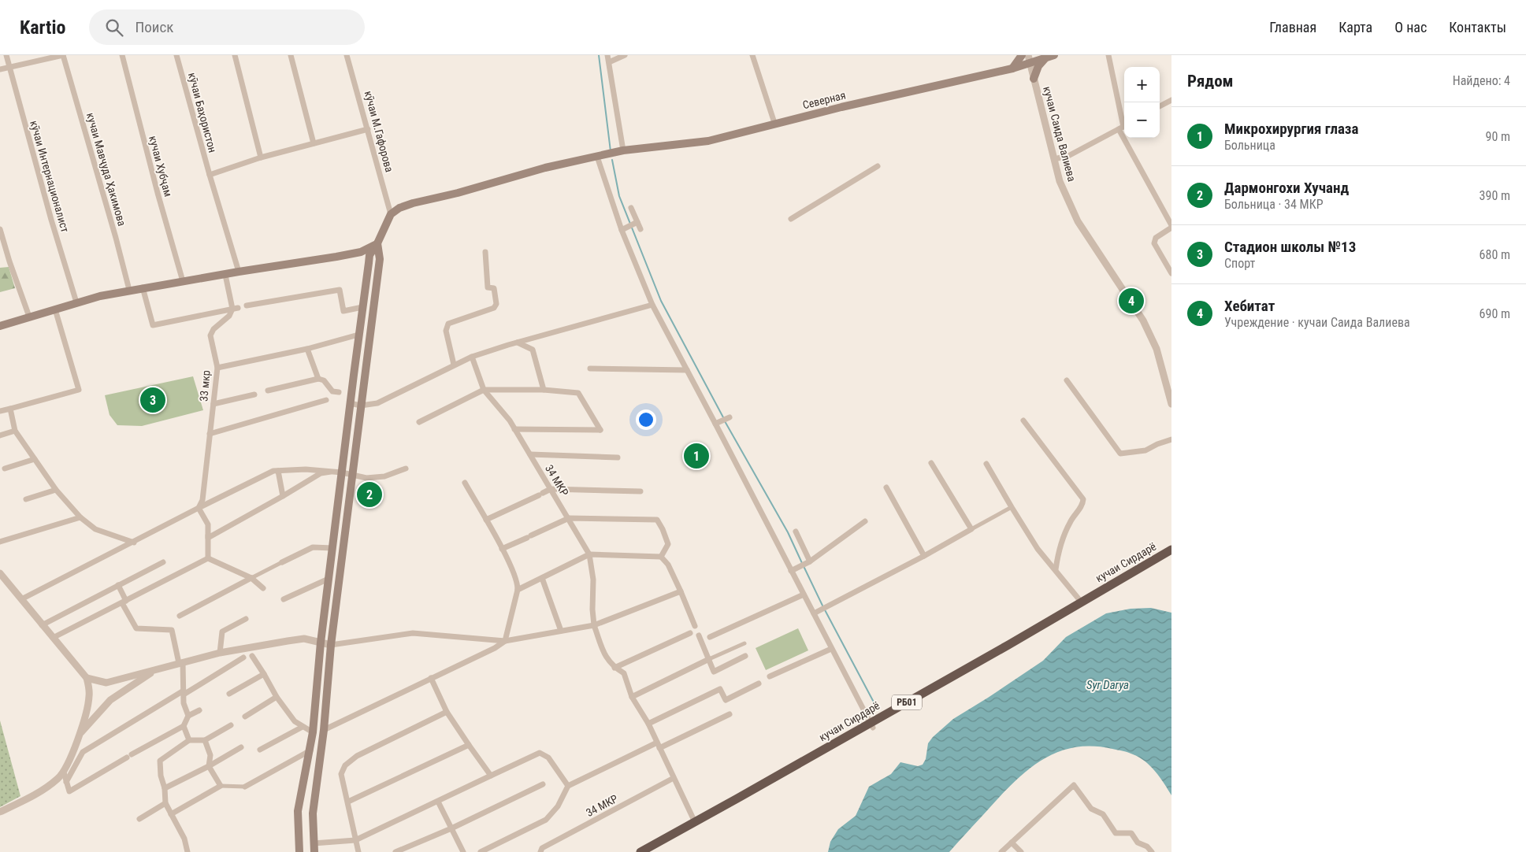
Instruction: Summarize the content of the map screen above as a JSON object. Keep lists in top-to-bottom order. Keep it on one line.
{"streets":{"highway":["кучаи Сирдарё","РБ01"],"main road":["Северная"],"street":["кӯчаи Баҳористон","кӯчаи М.Гафорова","кучаи Саида Валиева","кучаи Хубҷам","кучаи Мавҷуда Ҳакимова","кӯчаи Интернационалист","33 мкр","34 МКР"]},"crossings":[["Северная","кӯчаи М.Гафорова"],["Северная","кучаи Саида Валиева"],["кучаи Сирдарё","РБ01"]],"water":["Syr Darya"],"page":{"header":"Kartio","search":"Поиск","nav":["Главная","Карта","О нас","Контакты"],"heading":["Рядом","Найдено: 4"],"map_buttons":["+","−"],"list":[{"mark":"1","name":"Микрохирургия глаза","note":"Больница","value":"90 m"},{"mark":"2","name":"Дармонгохи Хучанд","note":"Больница · 34 МКР","value":"390 m"},{"mark":"3","name":"Стадион школы №13","note":"Спорт","value":"680 m"},{"mark":"4","name":"Хебитат","note":"Учреждение · кучаи Саида Валиева","value":"690 m"}],"pins":["4","3","1","2"]}}
